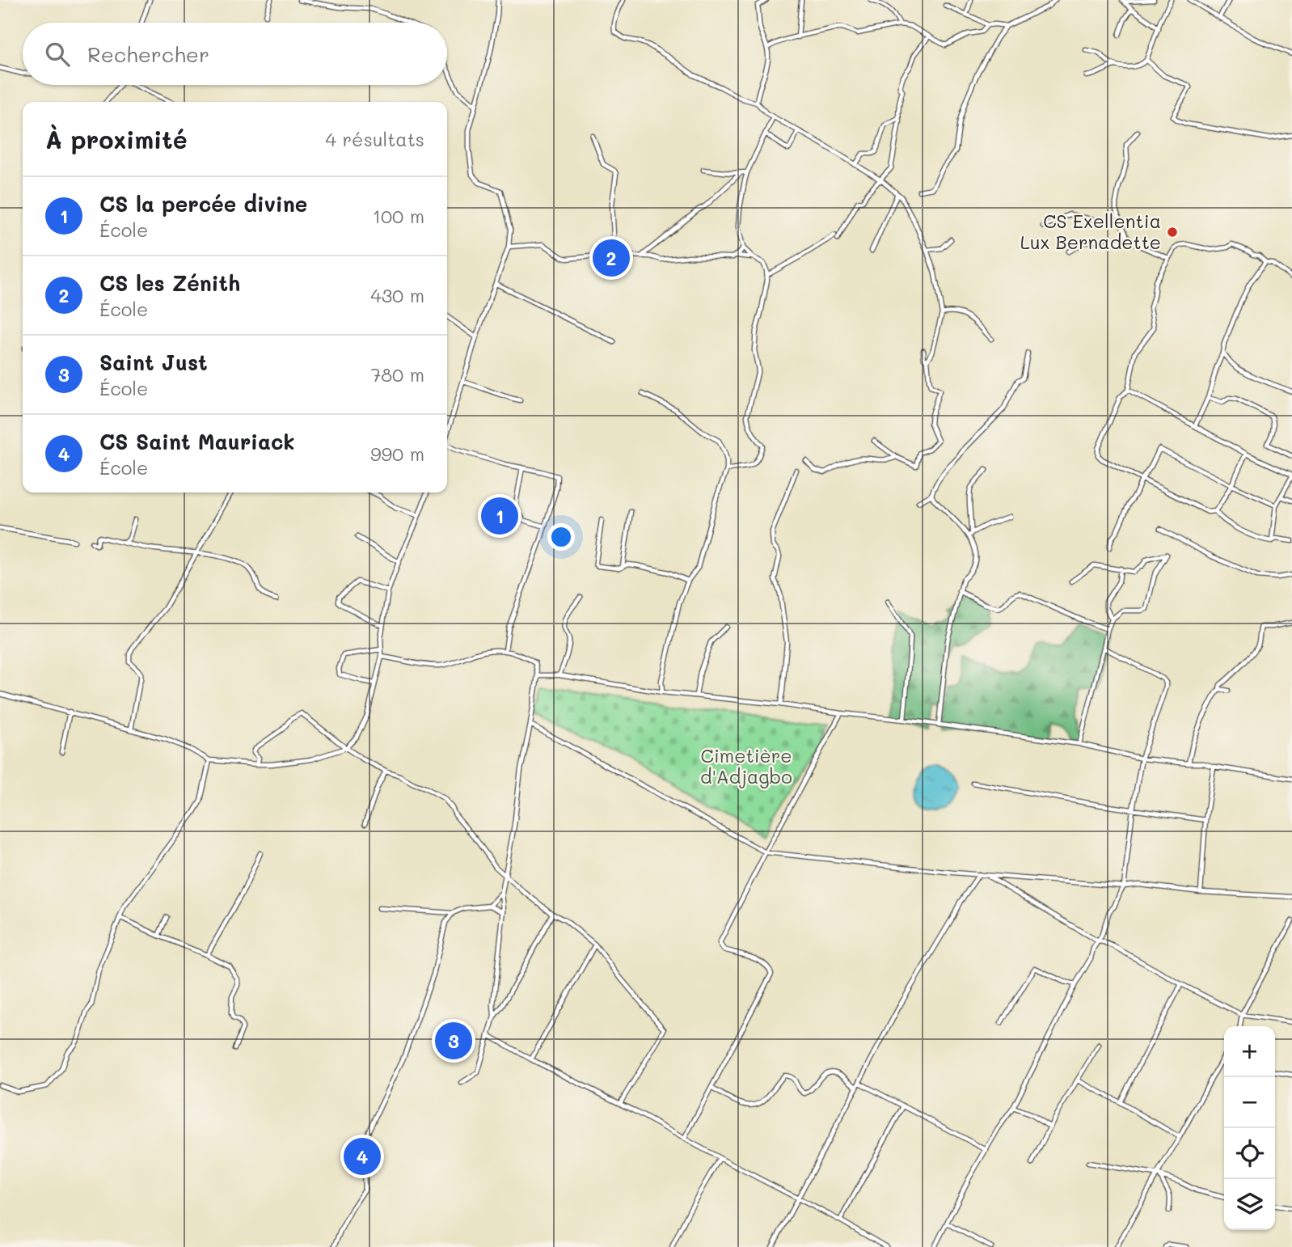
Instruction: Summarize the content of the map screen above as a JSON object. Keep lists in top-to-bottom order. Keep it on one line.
{"parks":["Cimetière d'Adjagbo"],"places":["CS Exellentia Lux Bernadette"],"page":{"search":"Rechercher","heading":["À proximité","4 résultats"],"list":[{"mark":"1","name":"CS la percée divine","note":"École","value":"100 m"},{"mark":"2","name":"CS les Zénith","note":"École","value":"430 m"},{"mark":"3","name":"Saint Just","note":"École","value":"780 m"},{"mark":"4","name":"CS Saint Mauriack","note":"École","value":"990 m"}],"pins":["2","1","3","4"],"map_buttons":["+","−"]}}
